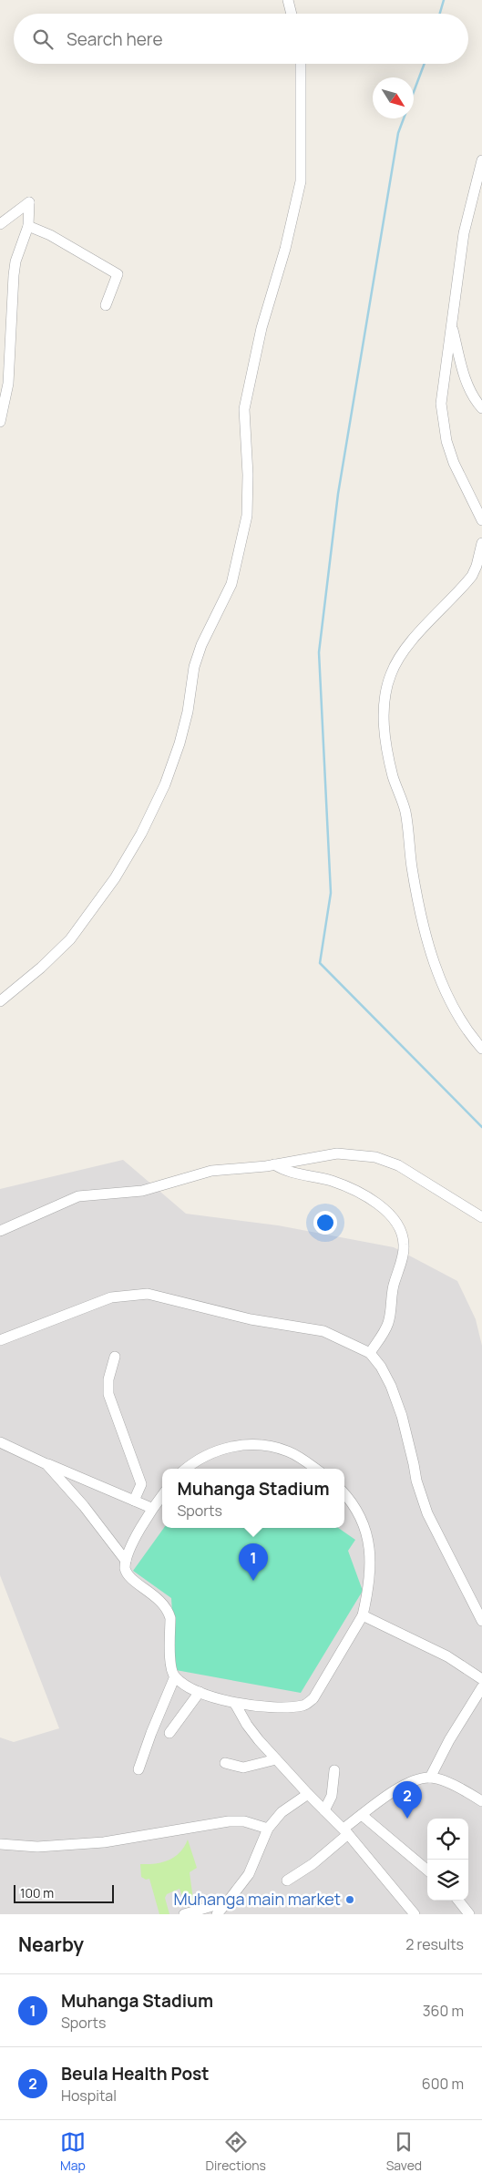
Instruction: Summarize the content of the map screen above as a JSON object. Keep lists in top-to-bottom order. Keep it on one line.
{"places":["Muhanga main market"],"scale_bar":"100 m","north":"bottom right","page":{"search":"Search here","popup":["Muhanga Stadium","Sports"],"pins":["1","2"],"scale":"100 m","heading":["Nearby","2 results"],"list":[{"mark":"1","name":"Muhanga Stadium","note":"Sports","value":"360 m"},{"mark":"2","name":"Beula Health Post","note":"Hospital","value":"600 m"}],"nav":["Map","Directions","Saved"]}}
